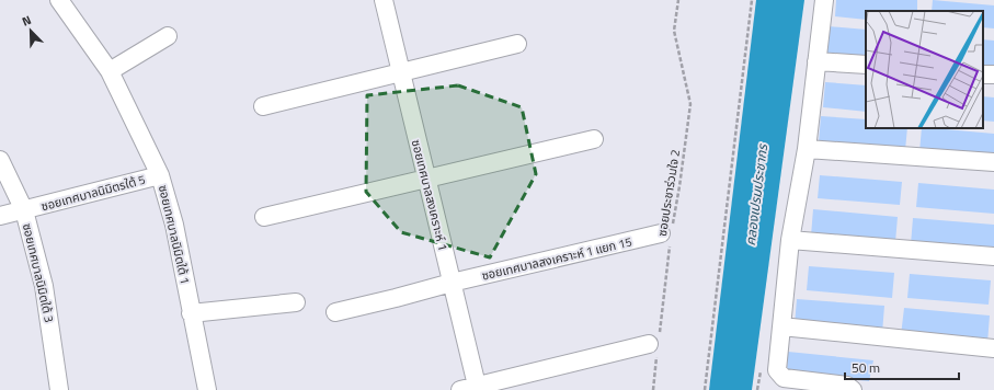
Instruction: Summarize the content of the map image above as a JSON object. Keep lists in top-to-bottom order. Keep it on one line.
{"streets":{"street":["ซอยเทศบาลนิมิตรใต้ 5","ซอยเทศบาลสงเคราะห์ 1","ซอยเทศบาลนิมิตใต้ 1","ซอยเทศบาลสงเคราะห์ 1 แยก 15","ซอยเทศบาลนิมิตใต้ 3"],"path":["ซอยประชาร่วมใจ 2"]},"crossings":[["ซอยเทศบาลนิมิตรใต้ 5","ซอยเทศบาลนิมิตใต้ 1"],["ซอยเทศบาลนิมิตรใต้ 5","ซอยเทศบาลนิมิตใต้ 3"],["ซอยประชาร่วมใจ 2","ซอยเทศบาลสงเคราะห์ 1 แยก 15"],["ซอยเทศบาลสงเคราะห์ 1","ซอยเทศบาลสงเคราะห์ 1 แยก 15"]],"water":["คลองเปรมประชากร"],"scale_bar":"50 m","north":"top left"}
